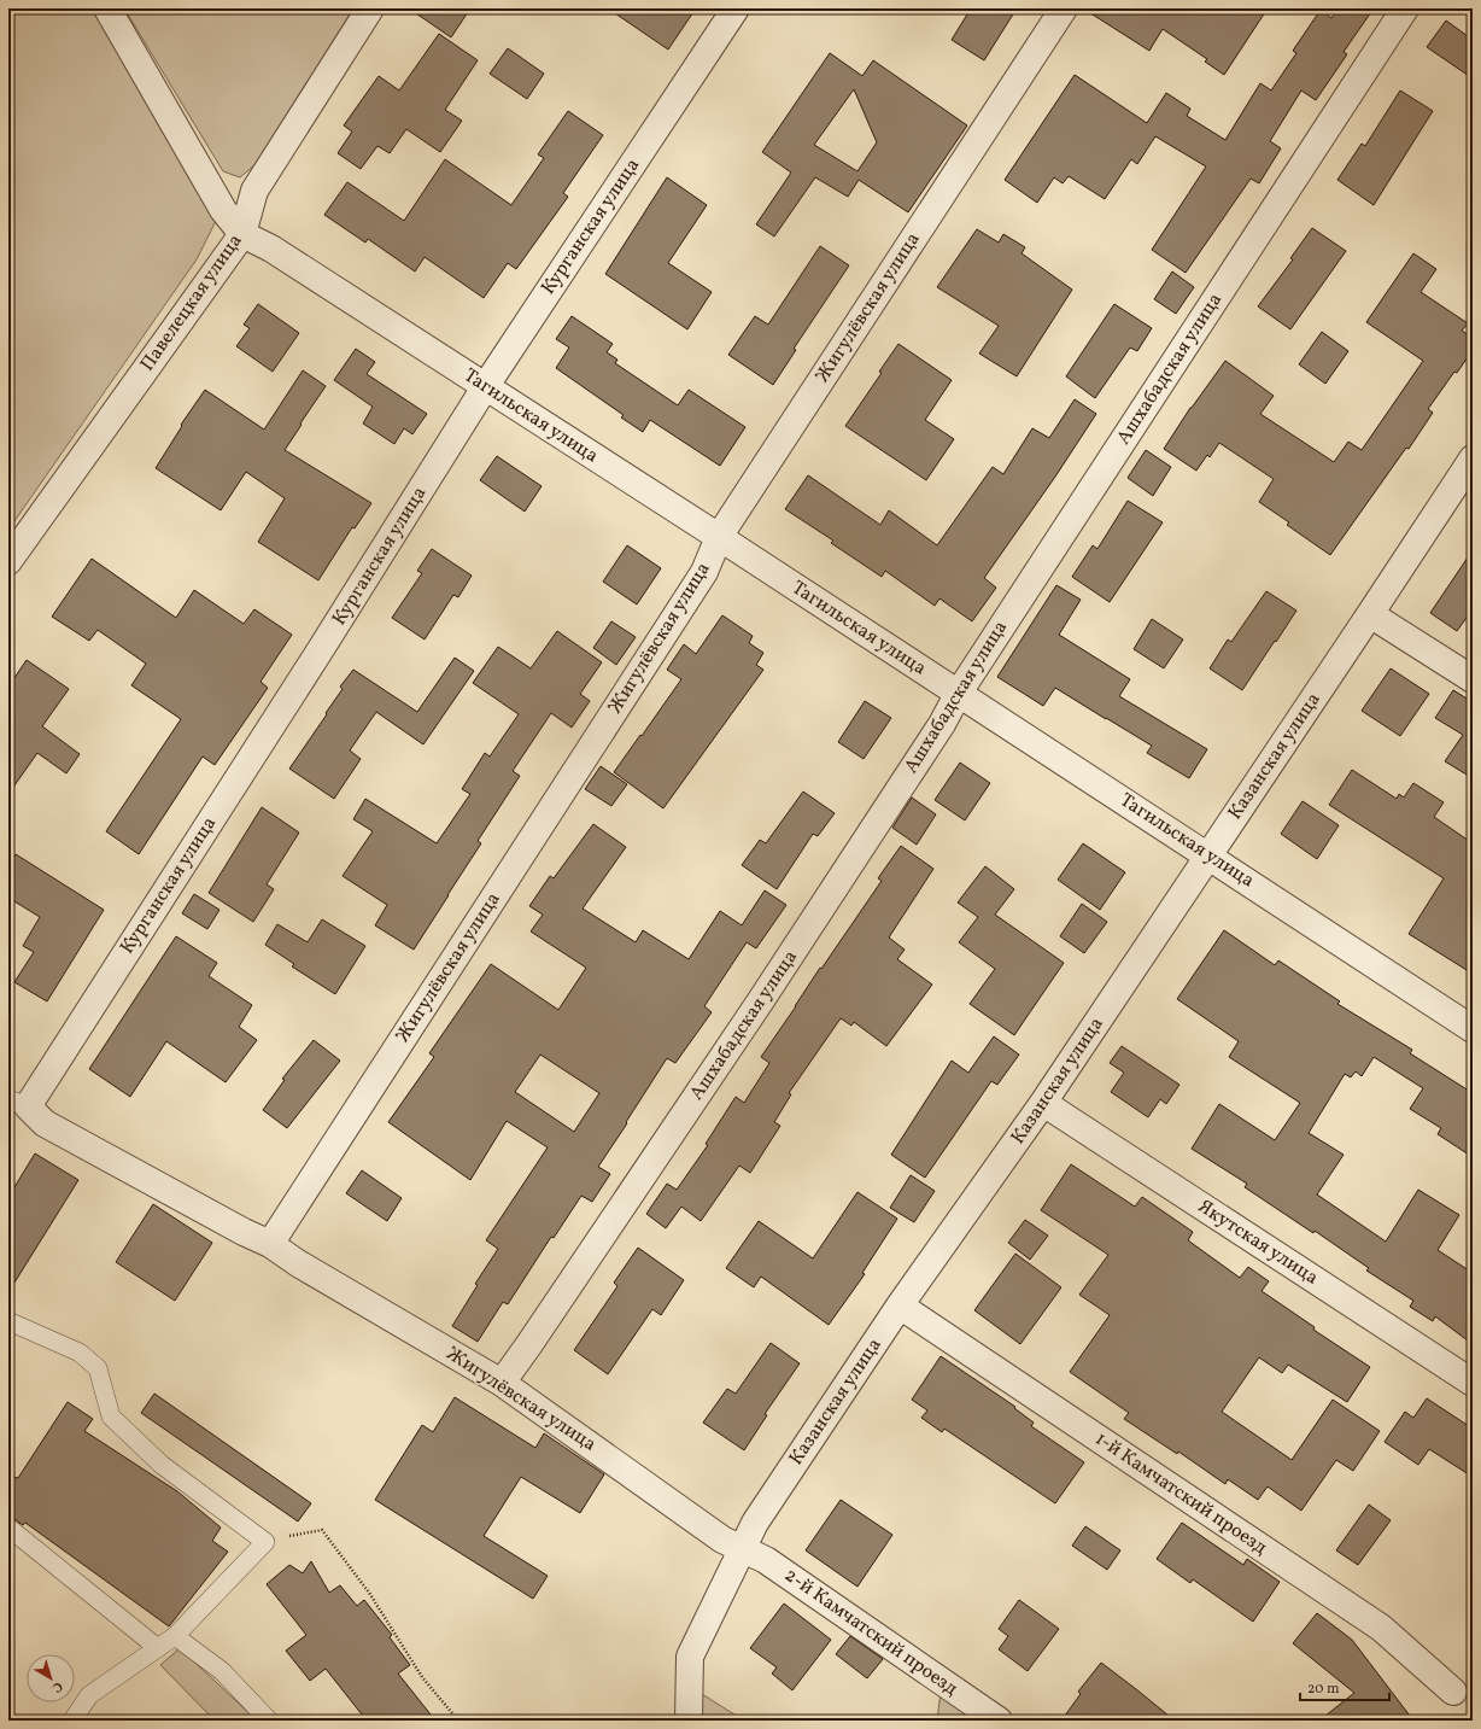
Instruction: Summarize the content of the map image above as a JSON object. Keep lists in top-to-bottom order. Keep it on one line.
{"streets":{"street":["Курганская улица","Павелецкая улица","Жигулёвская улица","Ашхабадская улица","Тагильская улица","Казанская улица","Якутская улица","1-й Камчатский проезд","2-й Камчатский проезд"]},"crossings":[["Курганская улица","Жигулёвская улица"],["Курганская улица","Тагильская улица"],["Павелецкая улица","Тагильская улица"],["Жигулёвская улица","Ашхабадская улица"],["Жигулёвская улица","Тагильская улица"],["Жигулёвская улица","Казанская улица"],["Жигулёвская улица","2-й Камчатский проезд"],["Ашхабадская улица","Тагильская улица"],["Тагильская улица","Казанская улица"],["Казанская улица","Якутская улица"],["Казанская улица","1-й Камчатский проезд"],["Казанская улица","2-й Камчатский проезд"]],"scale_bar":"20 m","north":"bottom right"}
